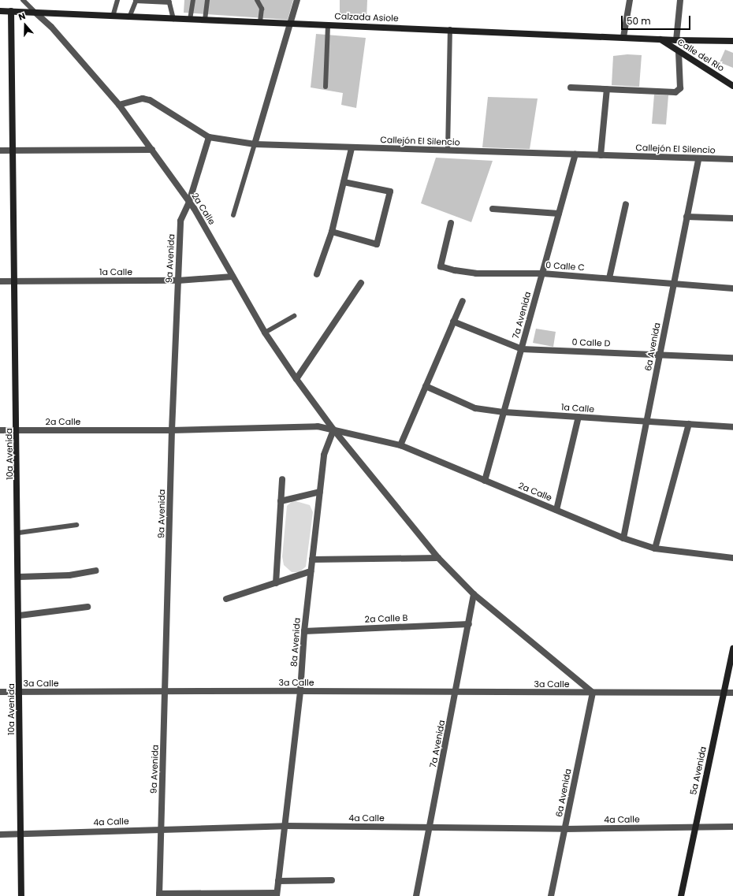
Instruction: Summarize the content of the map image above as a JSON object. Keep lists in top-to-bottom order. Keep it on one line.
{"streets":{"main road":["Calzada Asiole","Calle del Río","10a Avenida","5a Avenida"],"street":["Callejón El Silencio","2a Calle","9a Avenida","0 Calle C","1a Calle","7a Avenida","0 Calle D","6a Avenida","2a Calle B","8a Avenida","3a Calle","4a Calle"]},"crossings":[["Calzada Asiole","Calle del Río"],["Calzada Asiole","2a Calle"],["Calzada Asiole","10a Avenida"],["Callejón El Silencio","2a Calle"],["Callejón El Silencio","9a Avenida"],["Callejón El Silencio","7a Avenida"],["Callejón El Silencio","6a Avenida"],["2a Calle","9a Avenida"],["2a Calle","1a Calle"],["2a Calle","7a Avenida"],["2a Calle","6a Avenida"],["2a Calle","10a Avenida"],["2a Calle","8a Avenida"],["2a Calle","3a Calle"],["9a Avenida","1a Calle"],["9a Avenida","3a Calle"],["9a Avenida","4a Calle"],["0 Calle C","7a Avenida"],["0 Calle C","6a Avenida"],["1a Calle","7a Avenida"],["1a Calle","6a Avenida"],["1a Calle","10a Avenida"],["7a Avenida","0 Calle D"],["7a Avenida","2a Calle B"],["7a Avenida","3a Calle"],["7a Avenida","4a Calle"],["0 Calle D","6a Avenida"],["6a Avenida","3a Calle"],["6a Avenida","4a Calle"],["10a Avenida","3a Calle"],["10a Avenida","4a Calle"],["2a Calle B","8a Avenida"],["8a Avenida","3a Calle"],["8a Avenida","4a Calle"],["3a Calle","5a Avenida"],["5a Avenida","4a Calle"]],"scale_bar":"50 m","north":"top"}
